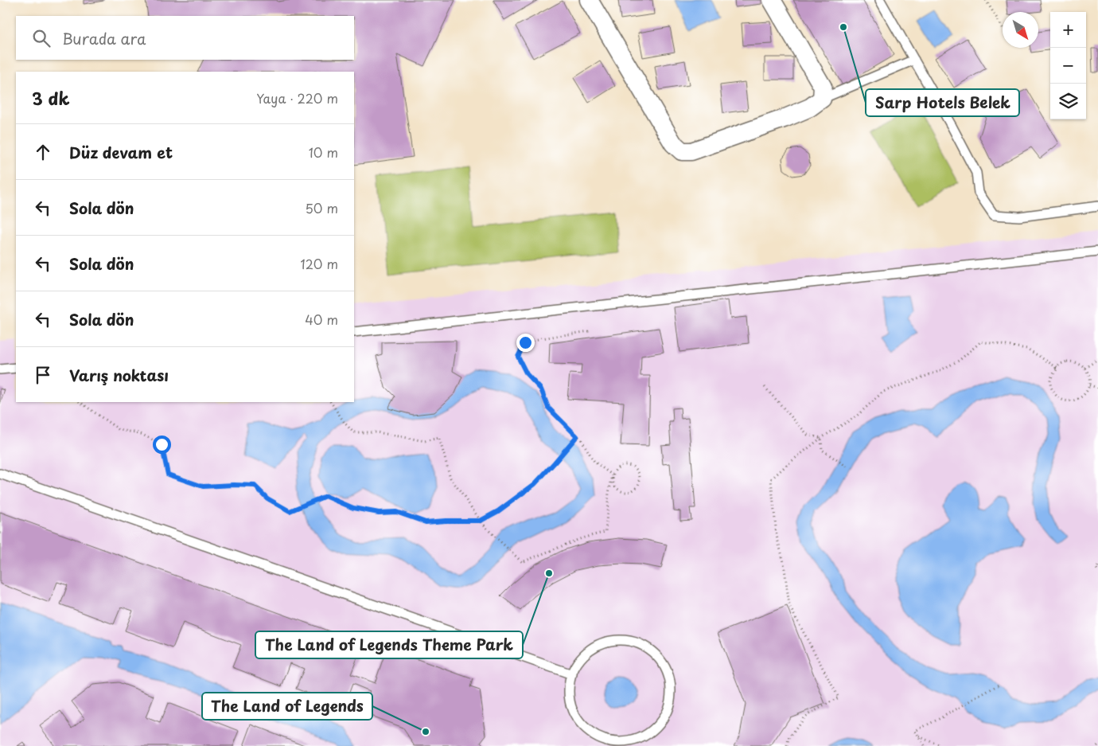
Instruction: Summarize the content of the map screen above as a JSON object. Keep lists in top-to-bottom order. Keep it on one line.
{"places":["Sarp Hotels Belek","The Land of Legends Theme Park","The Land of Legends"],"north":"bottom right","page":{"map_buttons":["+","−"],"search":"Burada ara","heading":["3 dk","Yaya · 220 m"],"list":[["Düz devam et","10 m"],["Sola dön","50 m"],["Sola dön","120 m"],["Sola dön","40 m"],"Varış noktası"]}}
